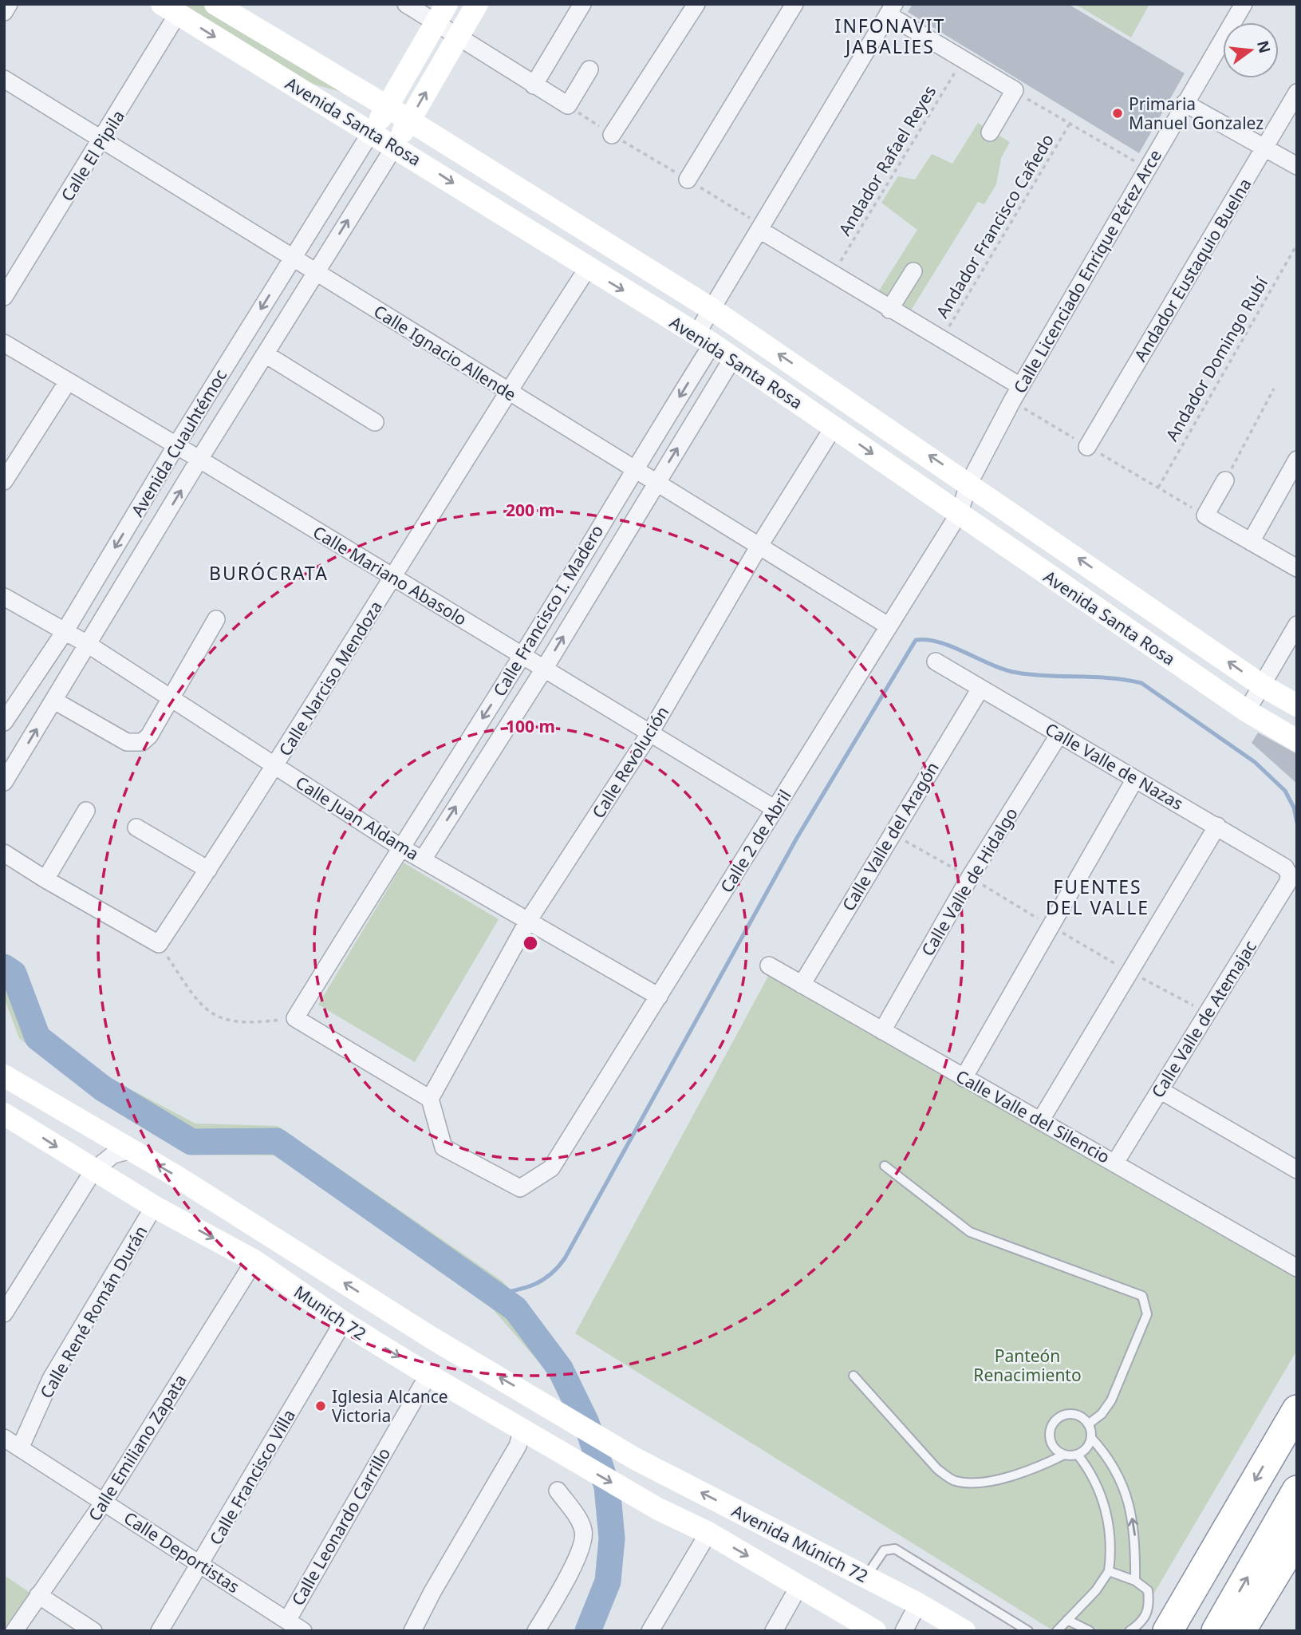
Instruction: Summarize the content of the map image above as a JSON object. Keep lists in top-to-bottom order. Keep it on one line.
{"streets":{"main road":["Avenida Santa Rosa","Munich 72","Avenida Múnich 72"],"street":["Calle El Pipila","Andador Eustaquio Buelna","Calle Licenciado Enrique Pérez Arce","Calle Ignacio Allende","Avenida Cuauhtémoc","Calle Mariano Abasolo","Calle Francisco I. Madero","Calle Narciso Mendoza","Calle Revolución","Calle Valle de Nazas","Calle Juan Aldama","Calle Valle del Aragón","Calle 2 de Abril","Calle Valle de Hidalgo","Calle Valle de Atemajac","Calle Valle del Silencio","Calle René Román Durán","Calle Emiliano Zapata","Calle Francisco Villa","Calle Leonardo Carrillo","Calle Deportistas"],"path":["Andador Rafael Reyes","Andador Francisco Cañedo","Andador Domingo Rubí"]},"crossings":[["Avenida Santa Rosa","Calle El Pipila"],["Avenida Santa Rosa","Calle Licenciado Enrique Pérez Arce"],["Avenida Santa Rosa","Avenida Cuauhtémoc"],["Avenida Santa Rosa","Calle Francisco I. Madero"],["Avenida Santa Rosa","Calle Narciso Mendoza"],["Avenida Santa Rosa","Calle Revolución"],["Avenida Santa Rosa","Calle 2 de Abril"],["Calle El Pipila","Calle Ignacio Allende"],["Calle Licenciado Enrique Pérez Arce","Calle 2 de Abril"],["Calle Ignacio Allende","Avenida Cuauhtémoc"],["Calle Ignacio Allende","Calle Francisco I. Madero"],["Calle Ignacio Allende","Calle Narciso Mendoza"],["Calle Ignacio Allende","Calle Revolución"],["Calle Ignacio Allende","Calle 2 de Abril"],["Avenida Cuauhtémoc","Calle Mariano Abasolo"],["Avenida Cuauhtémoc","Calle Juan Aldama"],["Calle Mariano Abasolo","Calle Francisco I. Madero"],["Calle Mariano Abasolo","Calle Narciso Mendoza"],["Calle Mariano Abasolo","Calle Revolución"],["Calle Mariano Abasolo","Calle 2 de Abril"],["Calle Francisco I. Madero","Calle Juan Aldama"],["Calle Narciso Mendoza","Calle Juan Aldama"],["Calle Revolución","Calle Juan Aldama"],["Calle Revolución","Calle 2 de Abril"],["Calle Valle de Nazas","Calle Valle del Aragón"],["Calle Valle de Nazas","Calle Valle de Hidalgo"],["Calle Valle de Nazas","Calle Valle de Atemajac"],["Calle Juan Aldama","Calle 2 de Abril"],["Calle Valle del Aragón","Calle Valle del Silencio"],["Calle Valle de Hidalgo","Calle Valle del Silencio"],["Calle Valle de Atemajac","Calle Valle del Silencio"],["Calle René Román Durán","Munich 72"],["Calle René Román Durán","Calle Deportistas"],["Munich 72","Calle Emiliano Zapata"],["Munich 72","Calle Francisco Villa"],["Munich 72","Calle Leonardo Carrillo"],["Munich 72","Avenida Múnich 72"],["Calle Emiliano Zapata","Calle Deportistas"],["Calle Francisco Villa","Calle Deportistas"],["Calle Leonardo Carrillo","Calle Deportistas"]],"districts":["INFONAVIT JABALIES","BURÓCRATA","FUENTES DEL VALLE"],"parks":["Panteón Renacimiento"],"places":["Primaria Manuel Gonzalez","Iglesia Alcance Victoria"],"north":"right","rings":["200 m","100 m"]}
